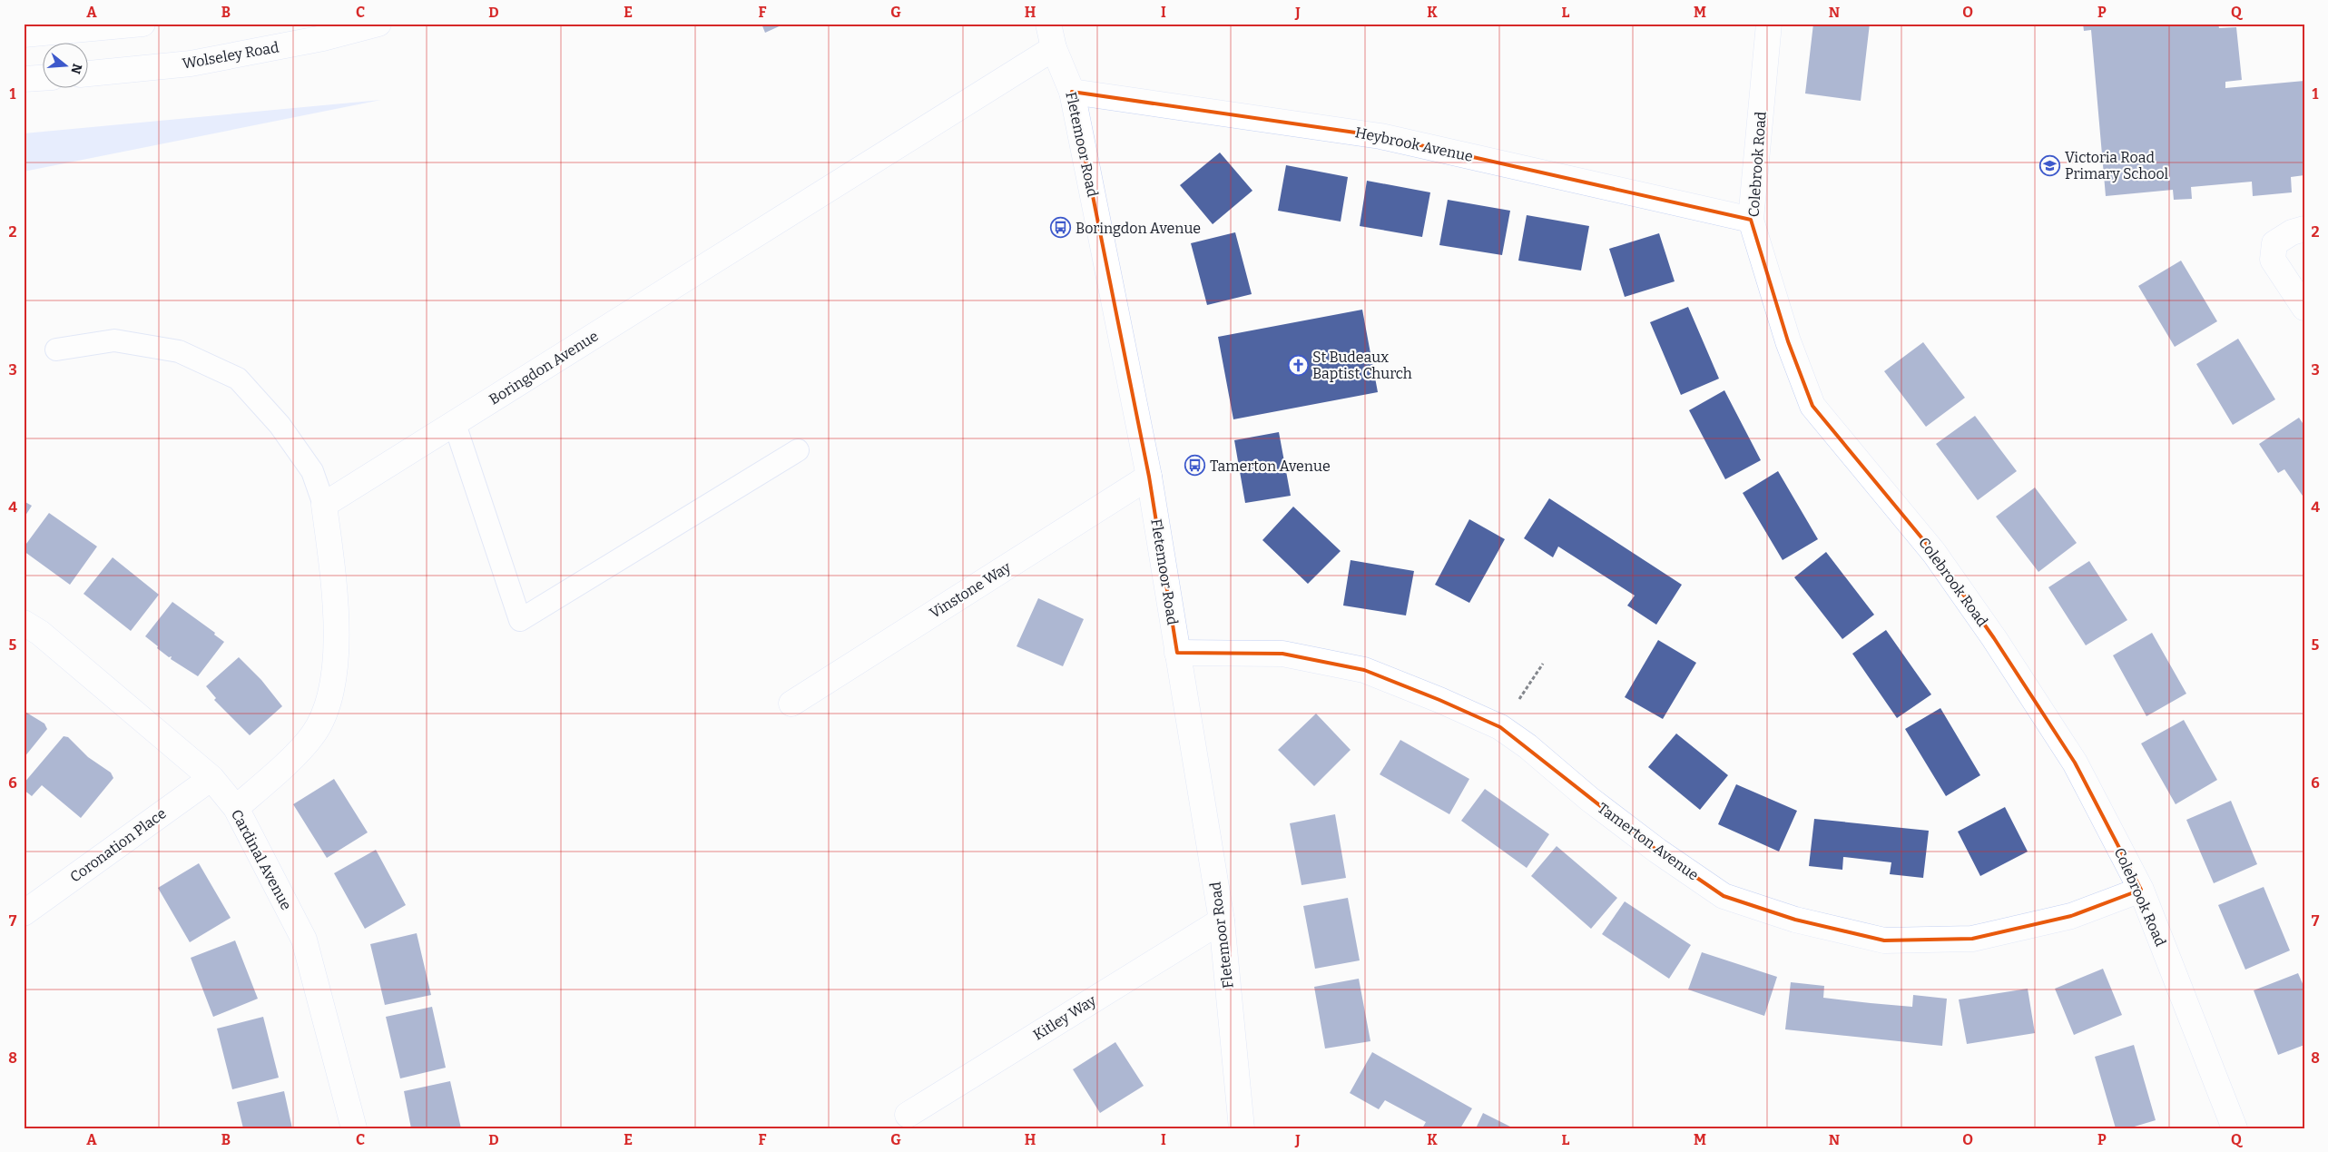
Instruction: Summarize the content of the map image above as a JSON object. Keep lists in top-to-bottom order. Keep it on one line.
{"streets":{"street":["Wolseley Road","Fletemoor Road","Heybrook Avenue","Colebrook Road","Boringdon Avenue","Vinstone Way","Tamerton Avenue","Coronation Place","Cardinal Avenue","Kitley Way"]},"crossings":[["Fletemoor Road","Heybrook Avenue"],["Fletemoor Road","Boringdon Avenue"],["Fletemoor Road","Vinstone Way"],["Fletemoor Road","Tamerton Avenue"],["Fletemoor Road","Kitley Way"],["Heybrook Avenue","Colebrook Road"],["Colebrook Road","Tamerton Avenue"],["Coronation Place","Cardinal Avenue"]],"places":{"school or university":["Victoria Road Primary School"],"bus stop":["Boringdon Avenue","Tamerton Avenue"],"church":["St Budeaux Baptist Church"]},"north":"right","grid":{"columns":["A","B","C","D","E","F","G","H","I","J","K","L","M","N","O","P","Q"],"rows":["1","2","3","4","5","6","7","8"]}}
